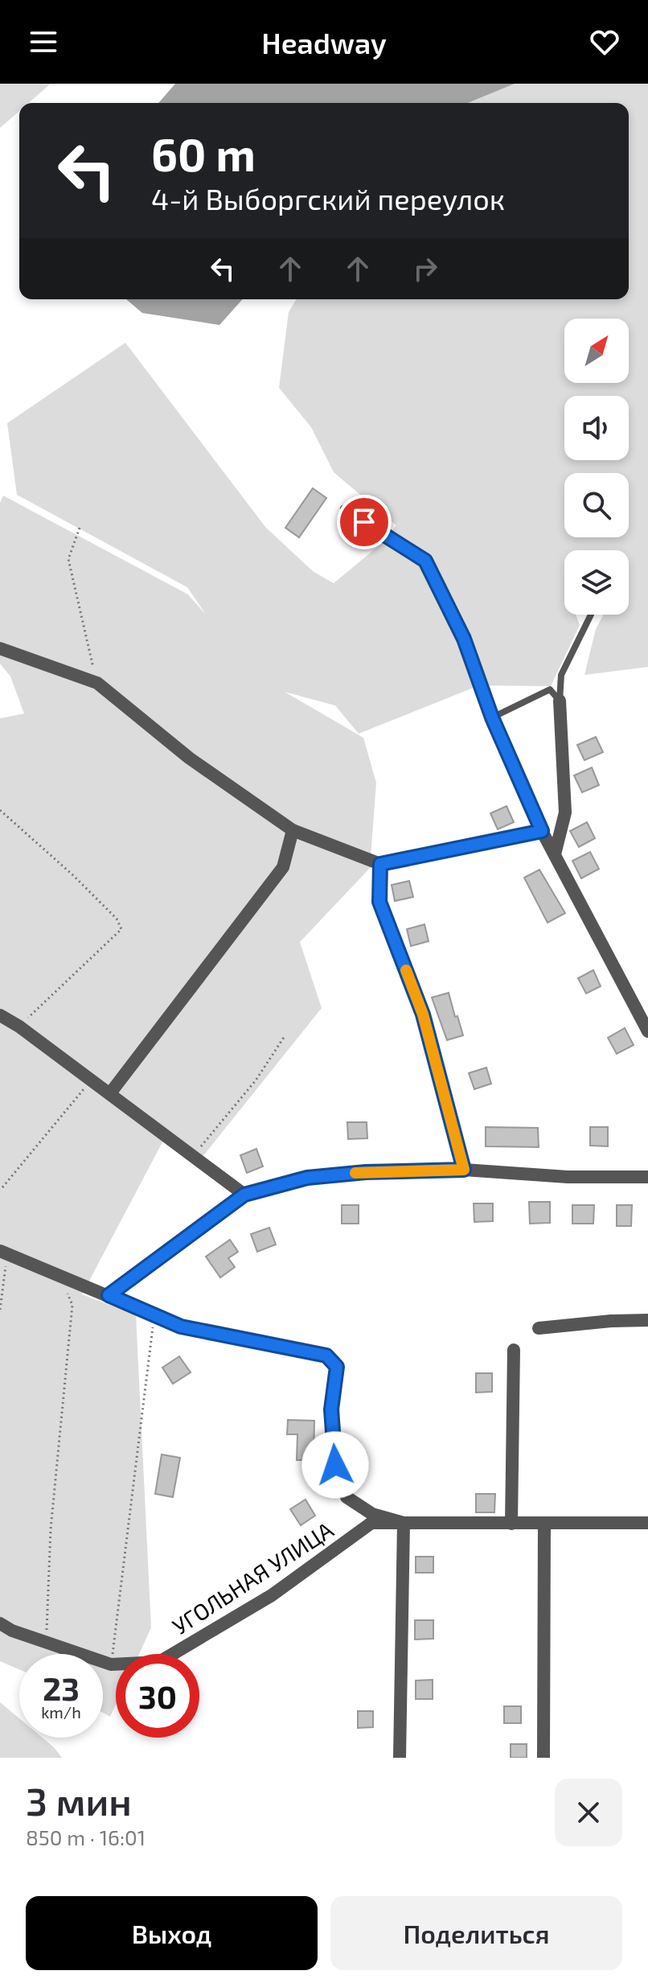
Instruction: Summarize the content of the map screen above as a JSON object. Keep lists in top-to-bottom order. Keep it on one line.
{"streets":{"street":["УГОЛЬНАЯ УЛИЦА"]},"north":"top right","page":{"header":"Headway","turn":["60 m","4-й Выборгский переулок"],"speed":"23 km/h","limit":"30","heading":["3 мин","850 m · 16:01"],"buttons":["Выход","Поделиться"]}}
